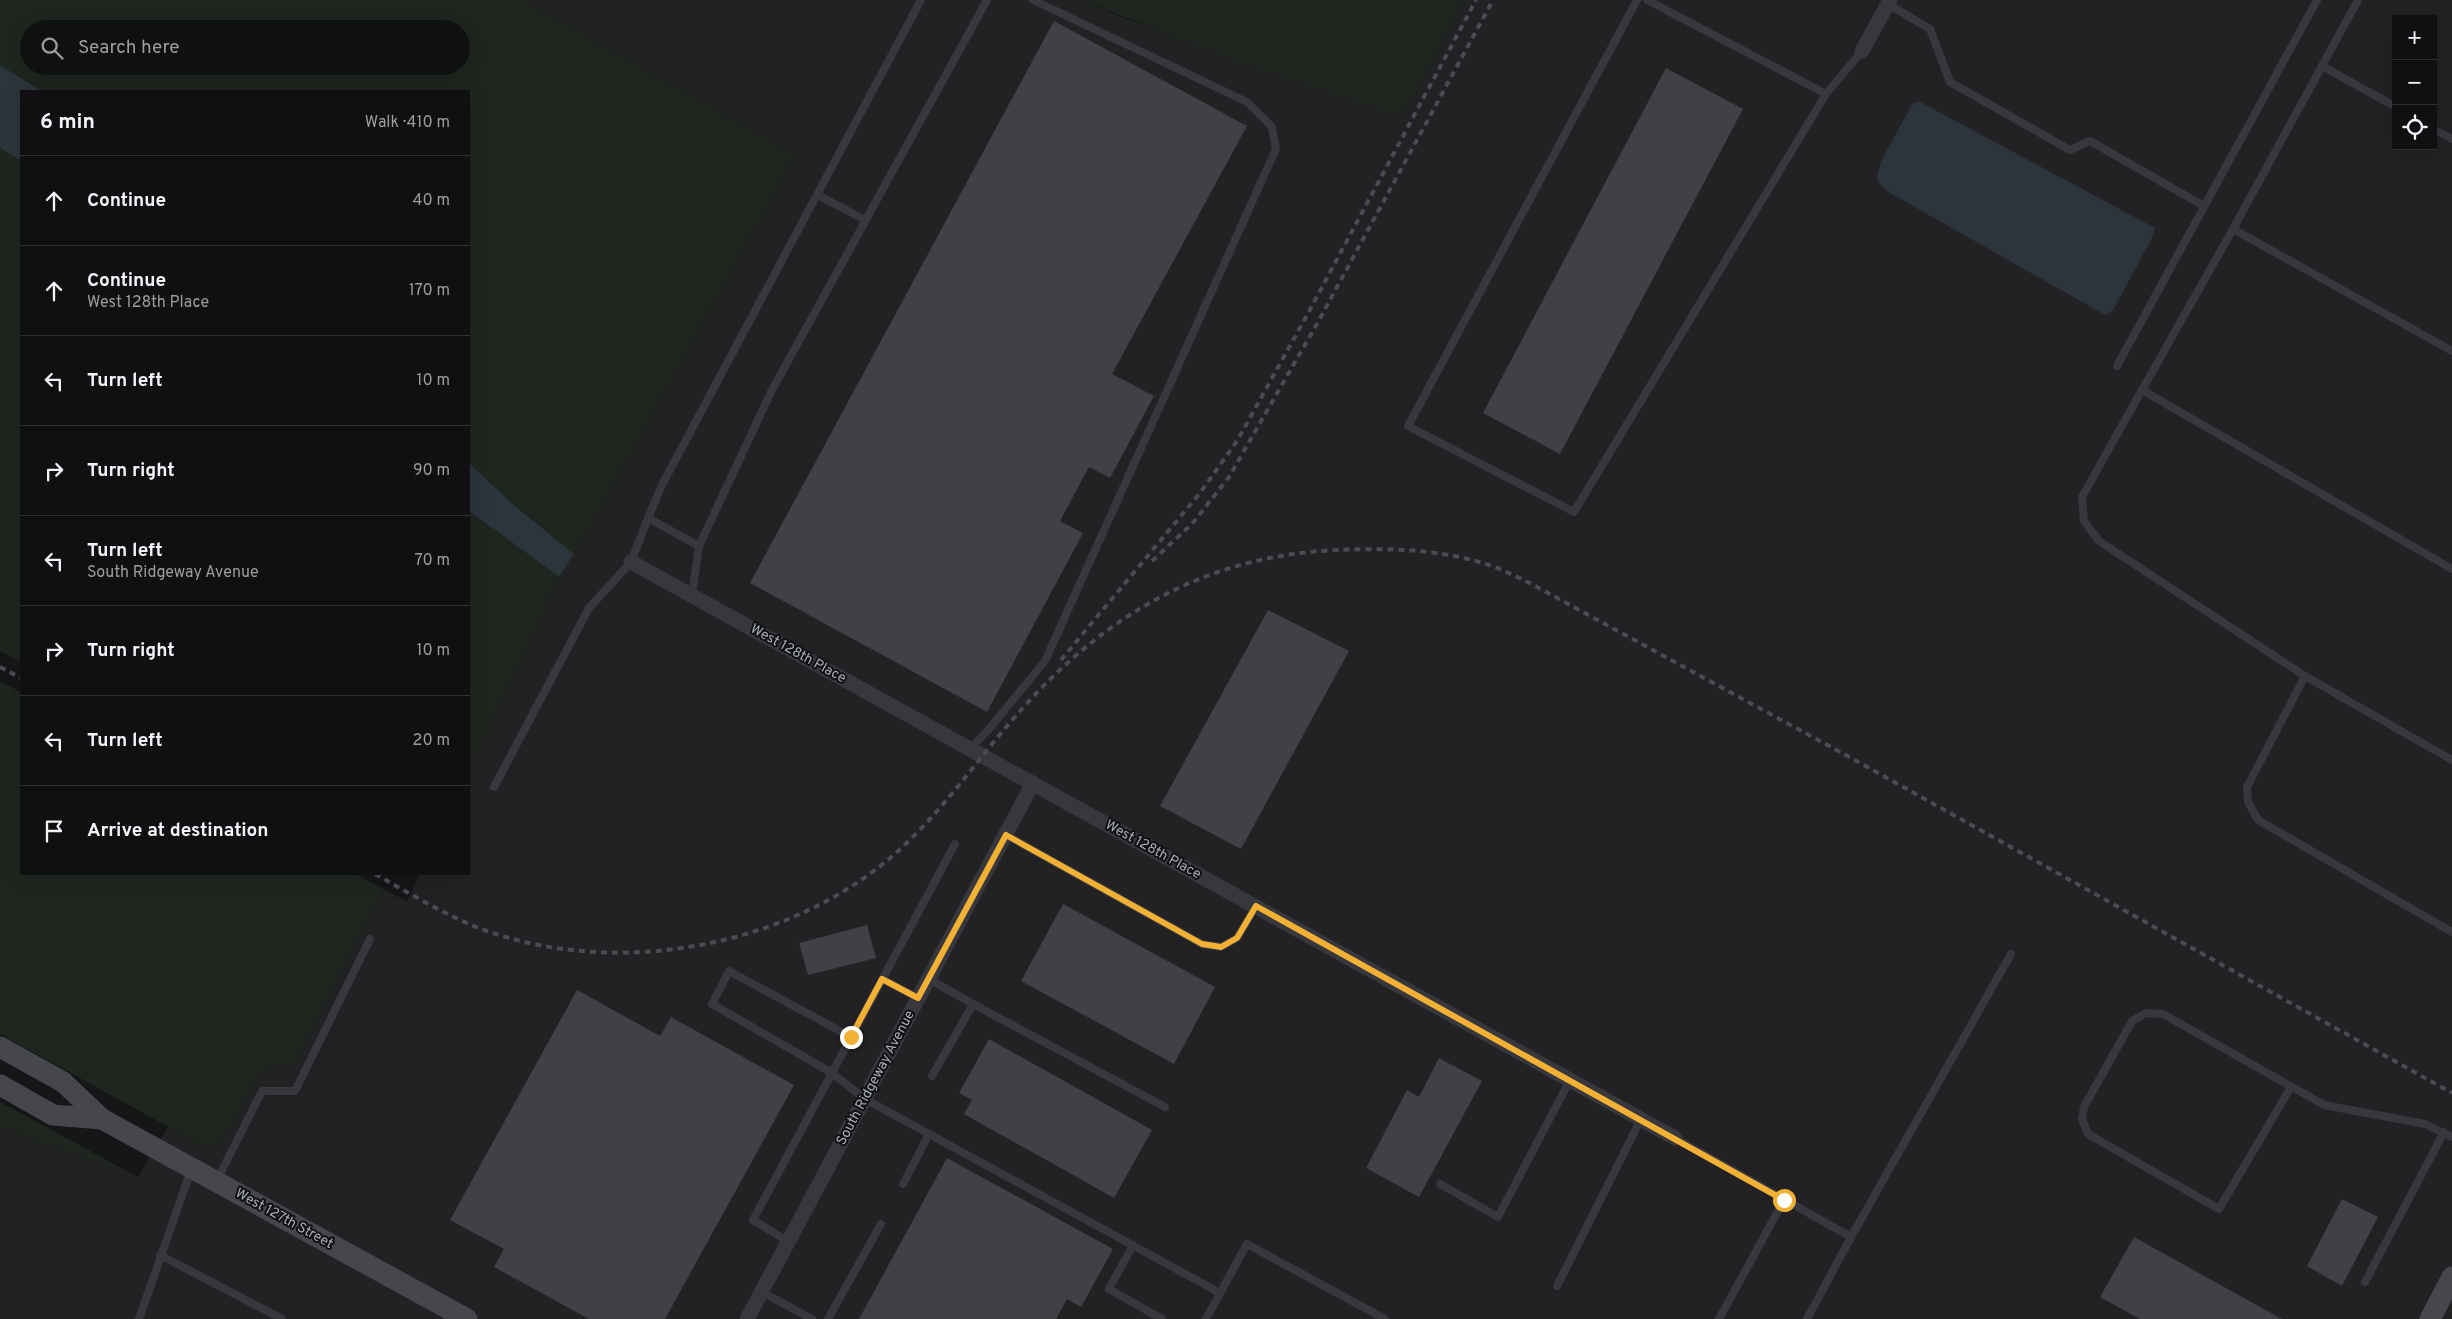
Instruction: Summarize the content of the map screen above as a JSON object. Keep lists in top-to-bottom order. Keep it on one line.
{"streets":{"main road":["West 127th Street"],"street":["West 128th Place","South Ridgeway Avenue"]},"crossings":[["West 128th Place","South Ridgeway Avenue"]],"page":{"map_buttons":["+","−"],"search":"Search here","heading":["6 min","Walk · 410 m"],"list":[["Continue","40 m"],["Continue","West 128th Place","170 m"],["Turn left","10 m"],["Turn right","90 m"],["Turn left","South Ridgeway Avenue","70 m"],["Turn right","10 m"],["Turn left","20 m"],"Arrive at destination"]}}
